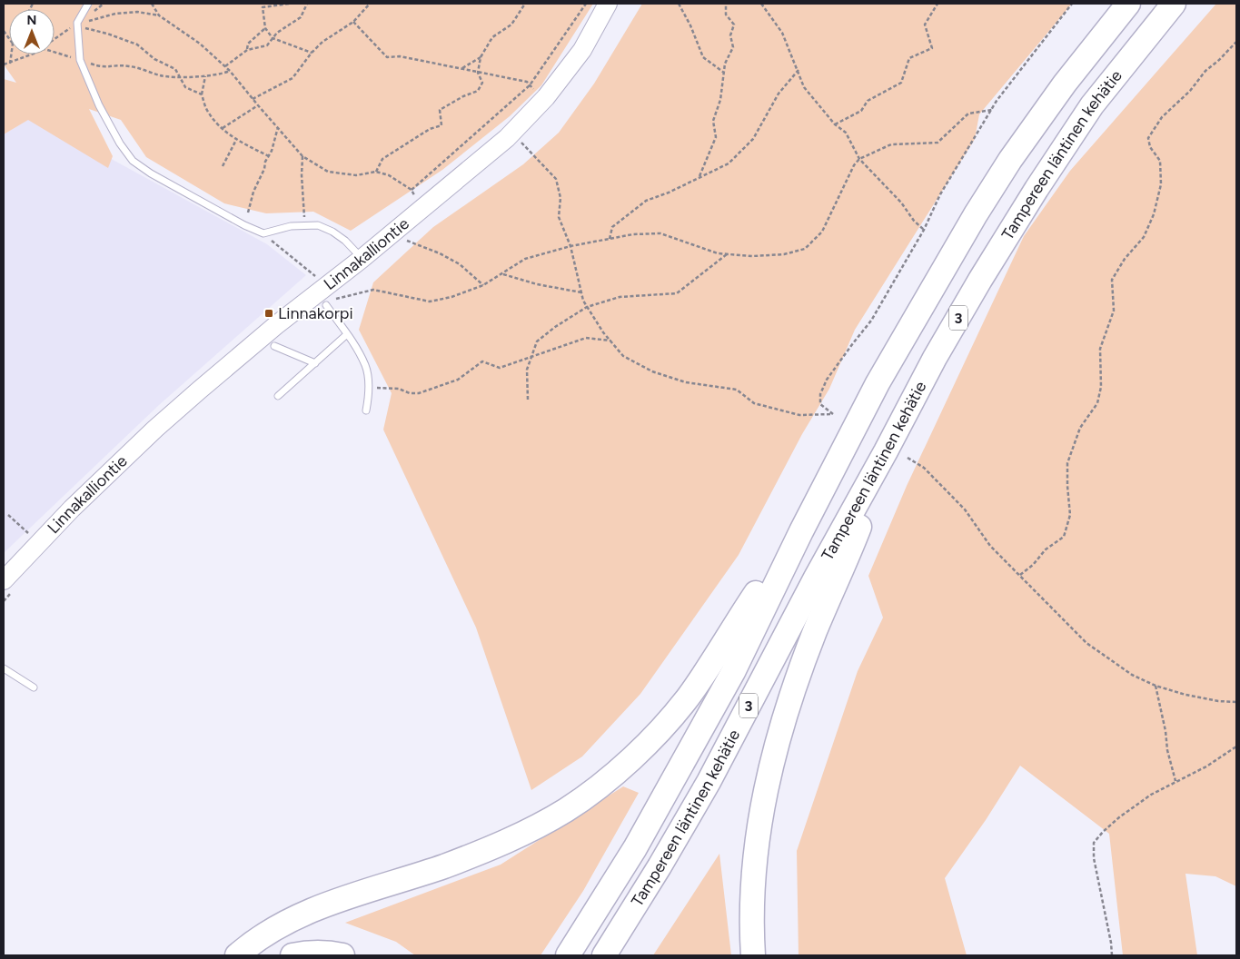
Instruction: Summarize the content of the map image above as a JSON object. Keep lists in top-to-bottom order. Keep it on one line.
{"streets":{"highway":["Tampereen läntinen kehätie","3"],"main road":["Linnakalliontie"]},"places":{"transit":["Linnakorpi"]},"north":"top"}
